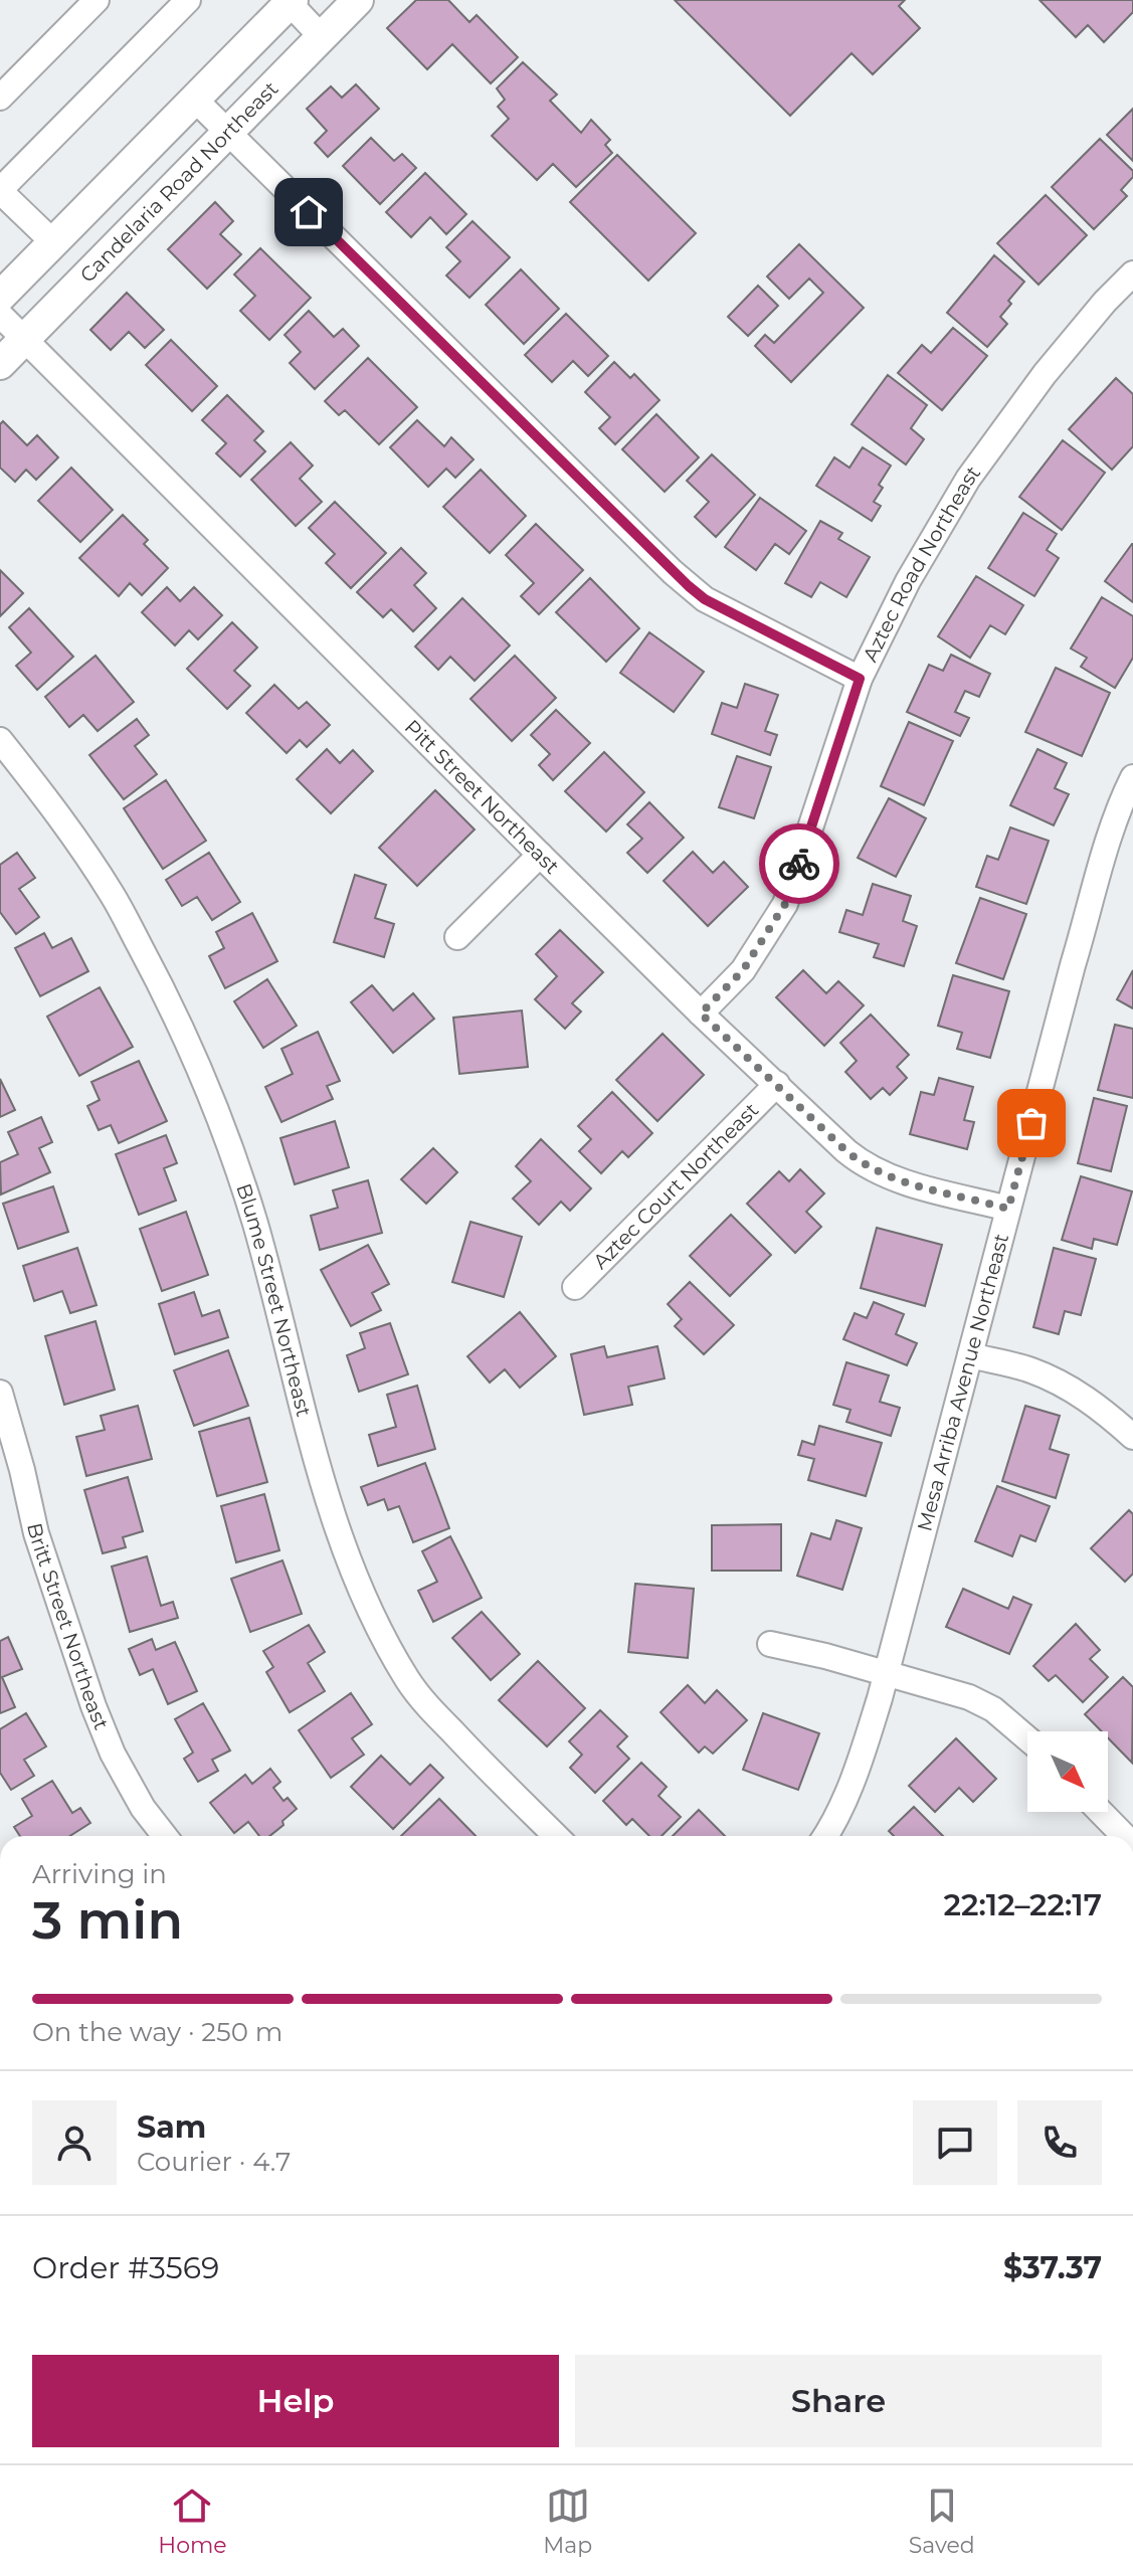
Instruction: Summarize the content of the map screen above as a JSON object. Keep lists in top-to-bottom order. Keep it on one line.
{"streets":{"main road":["Candelaria Road Northeast"],"street":["Aztec Road Northeast","Pitt Street Northeast","Aztec Court Northeast","Blume Street Northeast","Mesa Arriba Avenue Northeast","Britt Street Northeast"]},"crossings":[["Candelaria Road Northeast","Pitt Street Northeast"],["Aztec Road Northeast","Pitt Street Northeast"],["Pitt Street Northeast","Aztec Court Northeast"],["Pitt Street Northeast","Mesa Arriba Avenue Northeast"]],"north":"bottom right","page":{"heading":["3 min","Arriving in","22:12–22:17"],"panel":["Sam","Courier · 4.7","Order #3569","$37.37"],"bar":"On the way · 250 m","buttons":["Help","Share"],"tabs":["Home","Map","Saved"]}}
